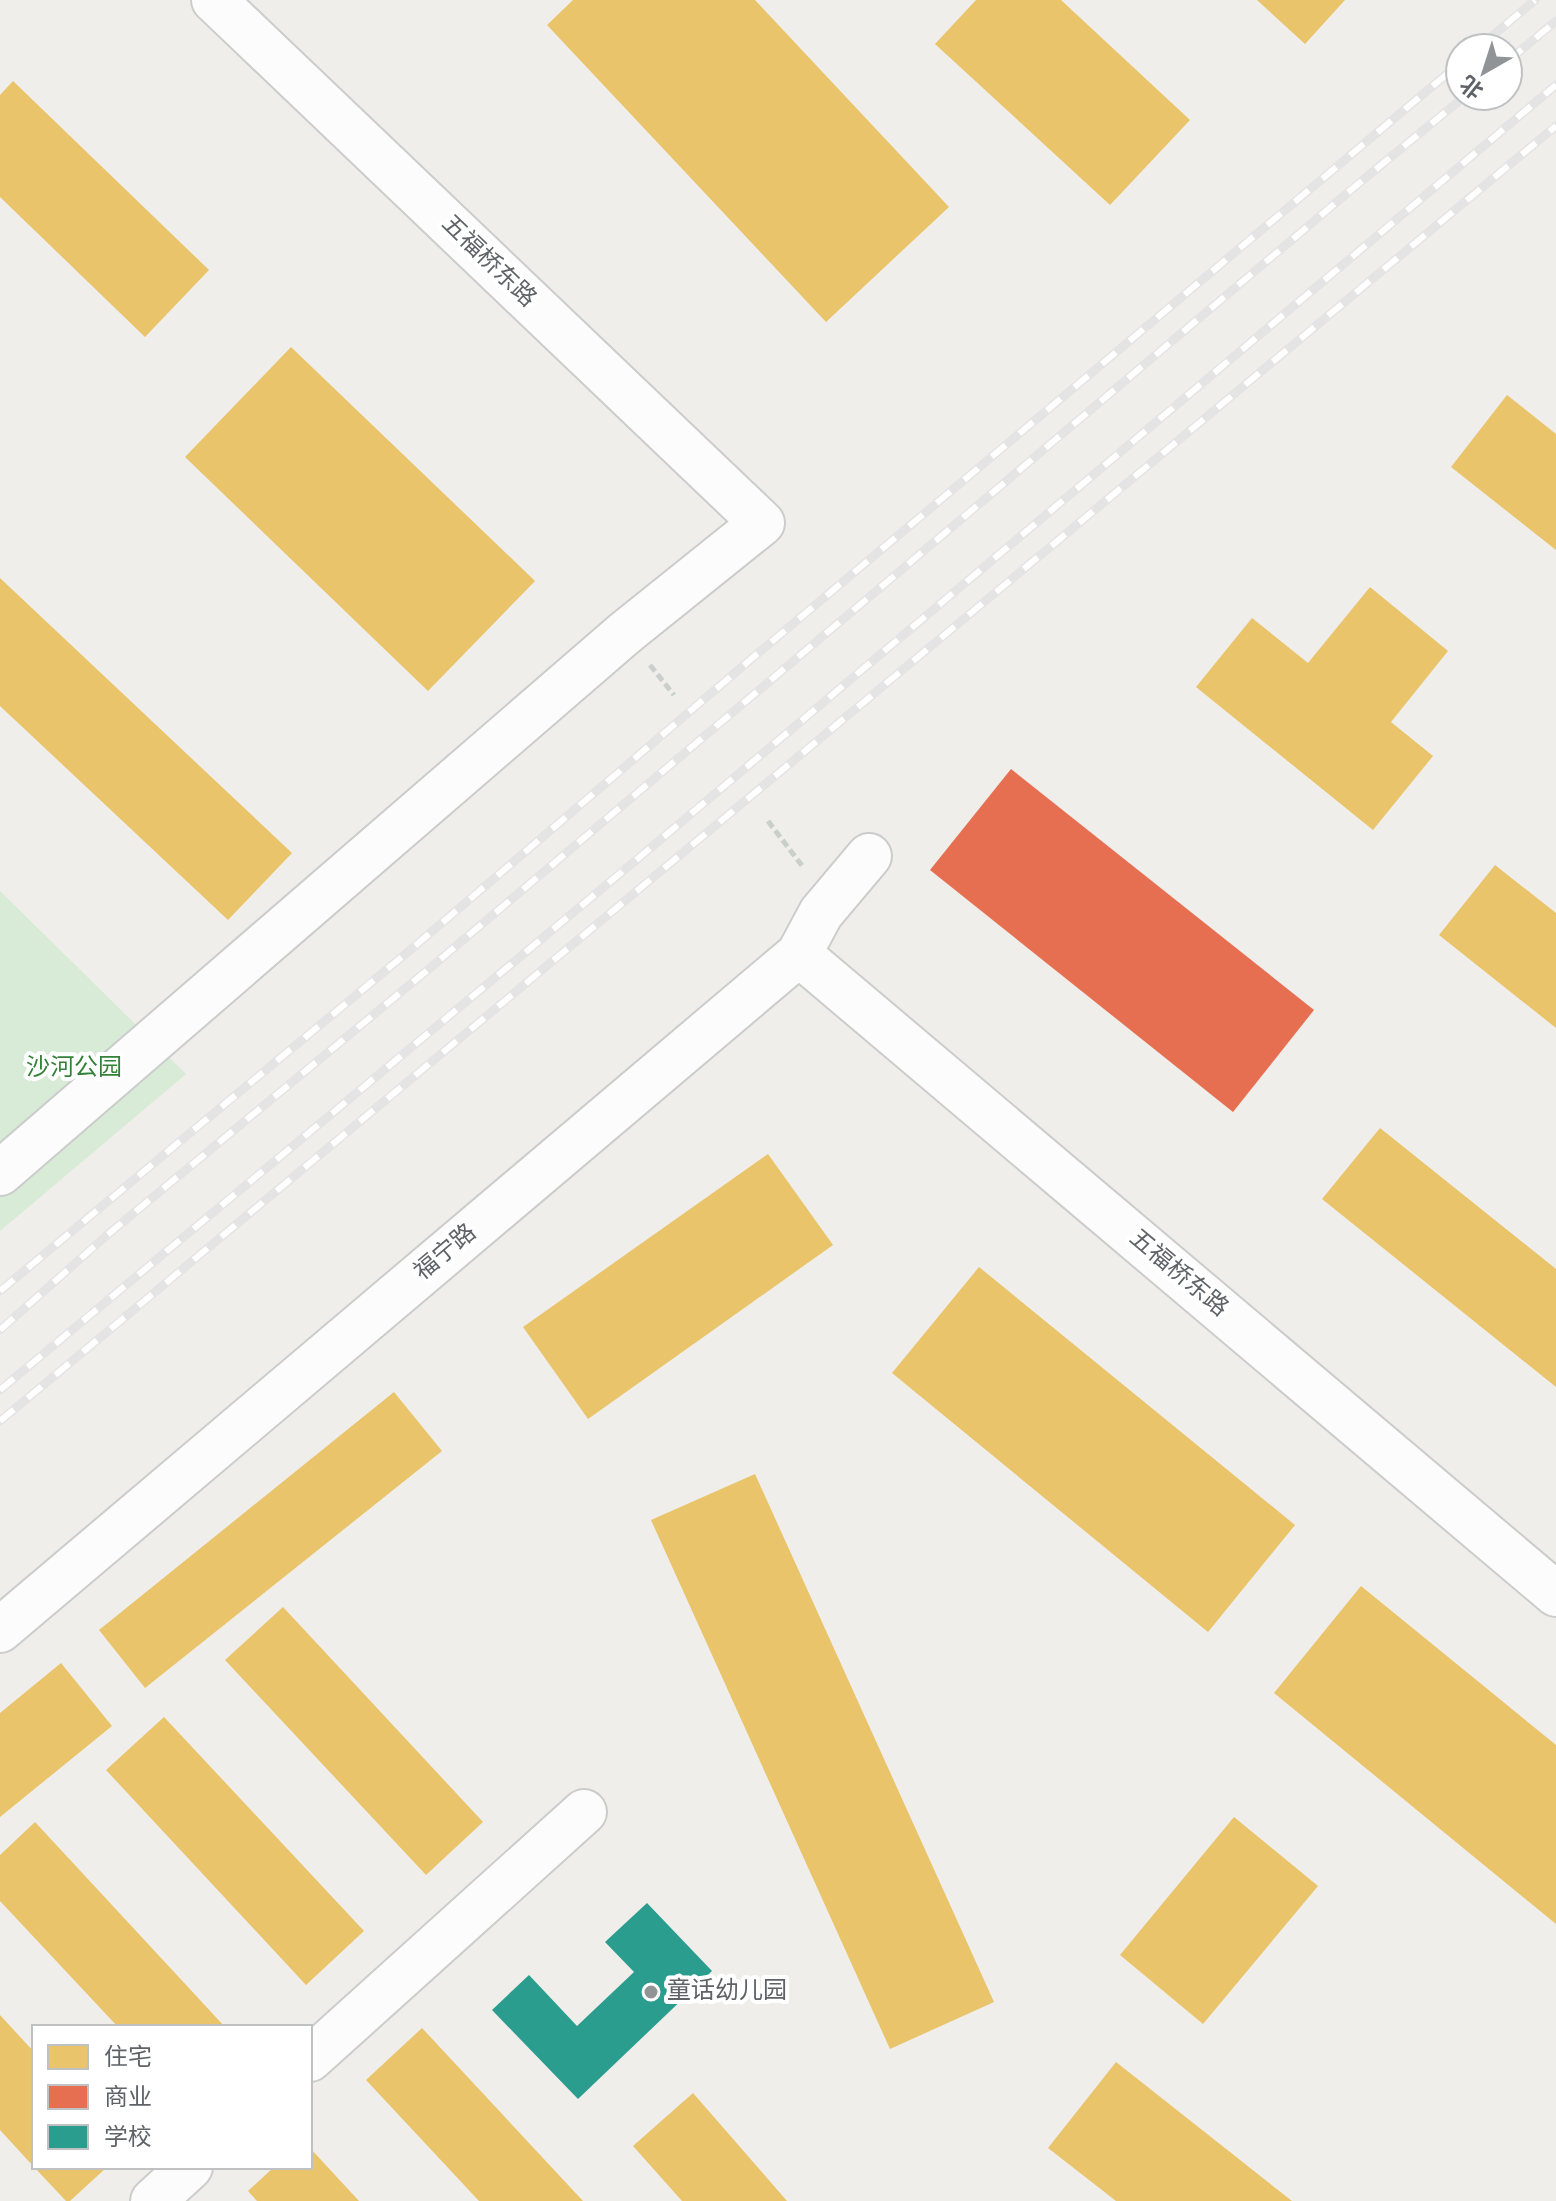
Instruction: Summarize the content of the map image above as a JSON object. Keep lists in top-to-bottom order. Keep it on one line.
{"streets":{"street":["五福桥东路","福宁路"]},"crossings":[["五福桥东路","福宁路"]],"parks":["沙河公园"],"places":["童话幼儿园"],"legend":["住宅","商业","学校"],"north":"bottom left"}
